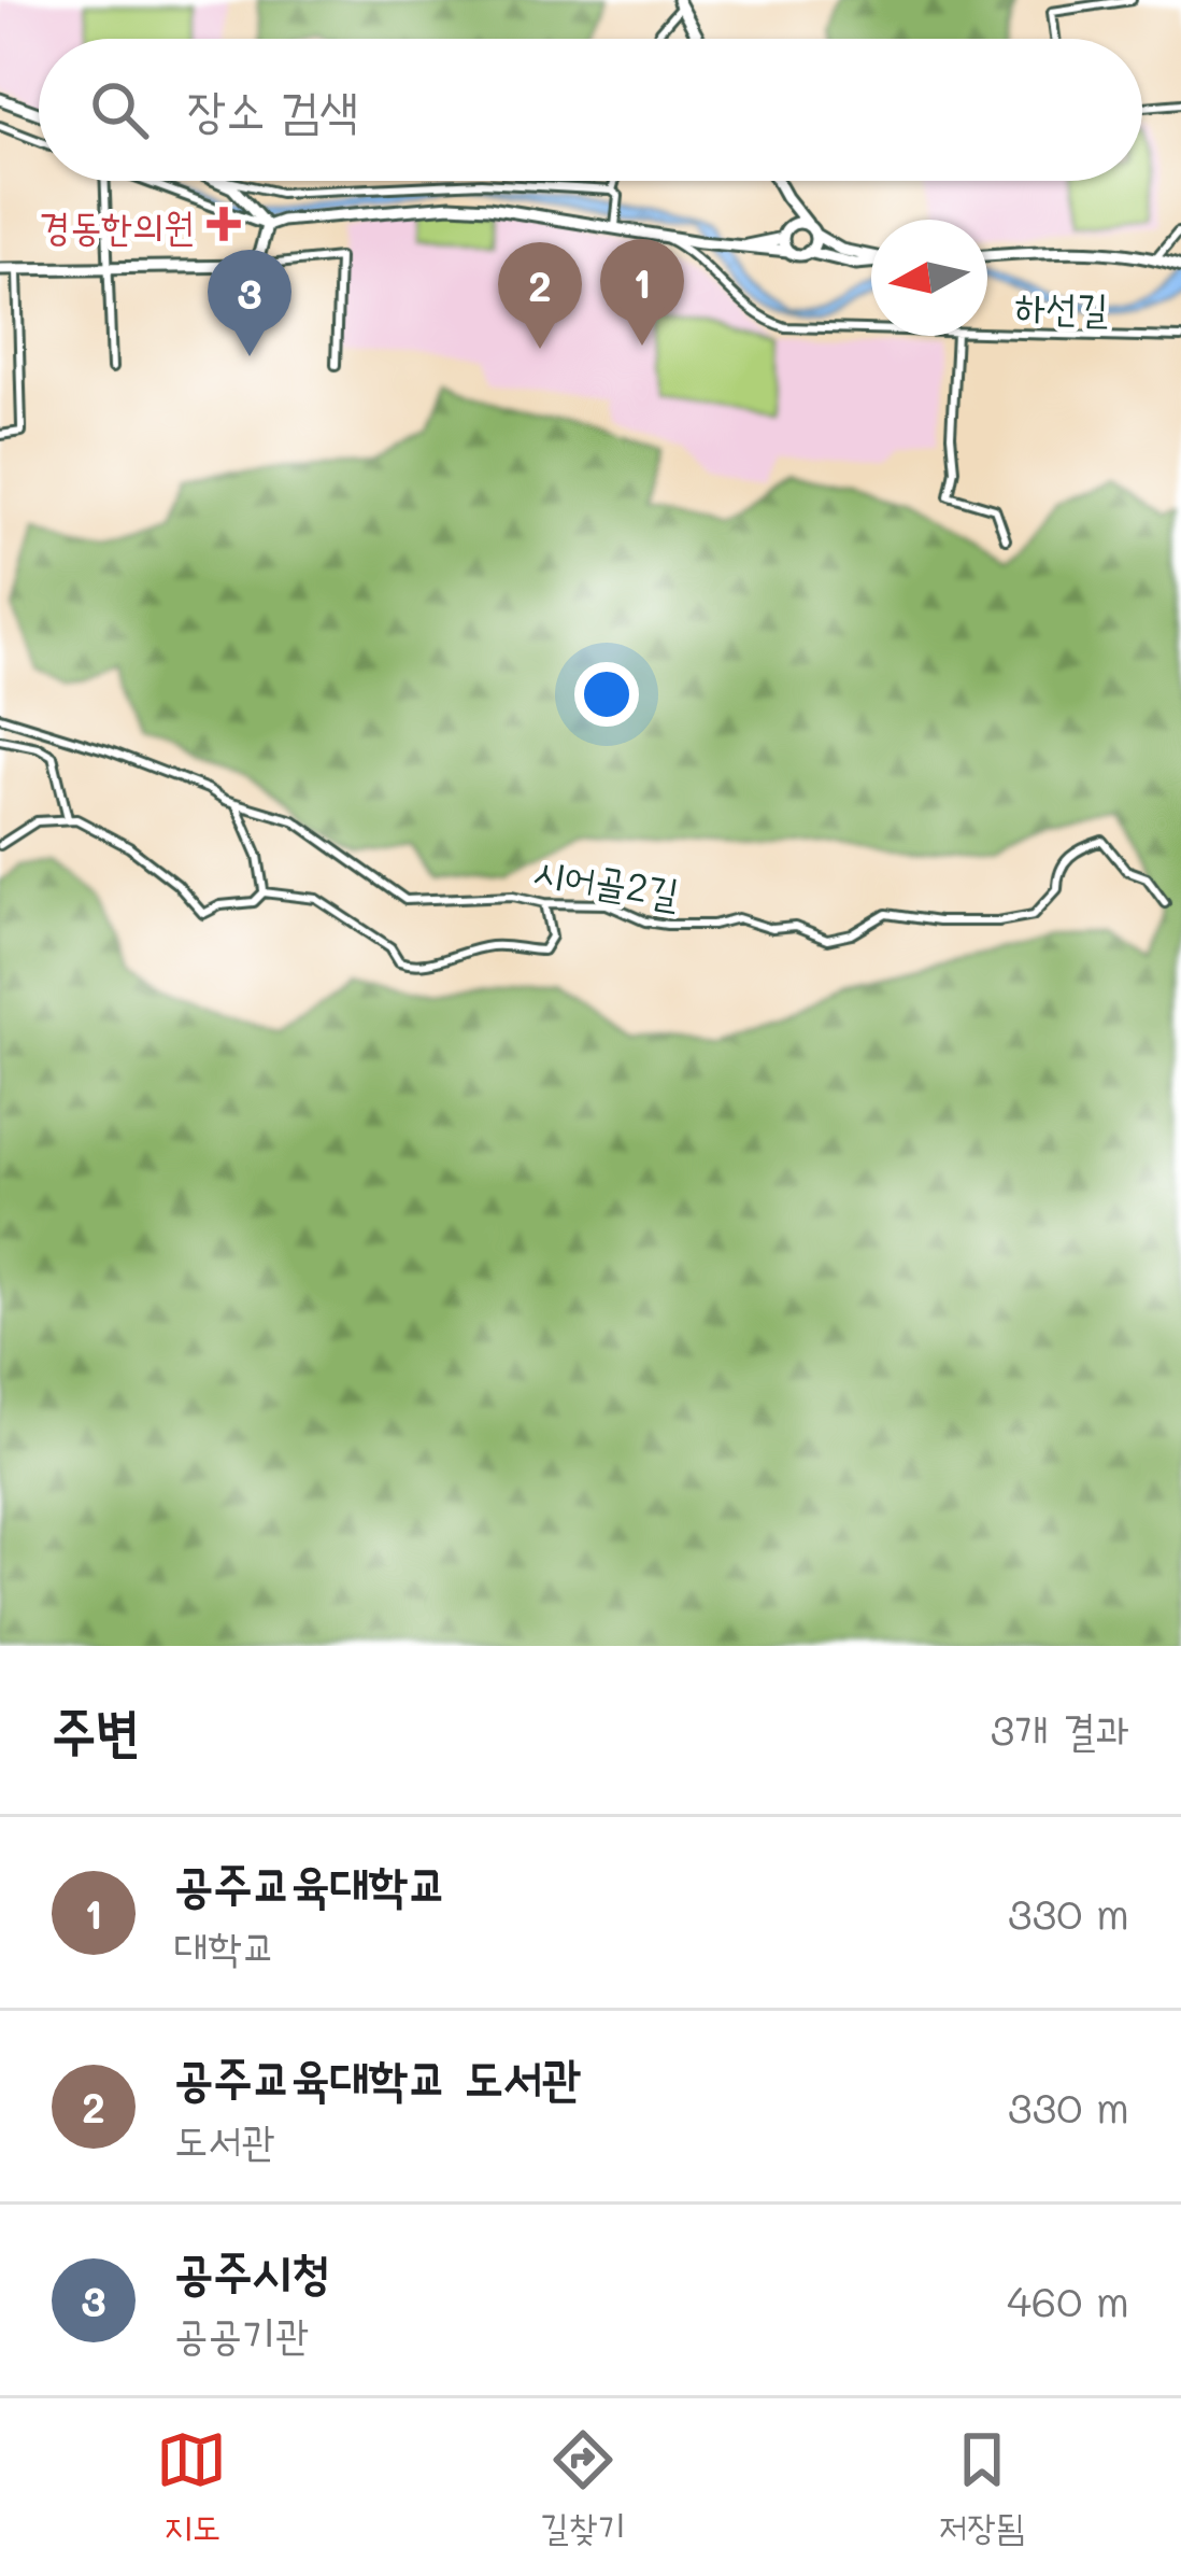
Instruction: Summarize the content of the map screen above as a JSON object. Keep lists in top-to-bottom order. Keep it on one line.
{"streets":{"street":["하선길","시어골2길"]},"places":{"health":["경동한의원"]},"north":"left","page":{"search":"장소 검색","pins":["1","2","3"],"heading":["주변","3개 결과"],"list":[{"mark":"1","name":"공주교육대학교","note":"대학교","value":"330 m"},{"mark":"2","name":"공주교육대학교 도서관","note":"도서관","value":"330 m"},{"mark":"3","name":"공주시청","note":"공공기관","value":"460 m"}],"nav":["지도","길찾기","저장됨"]}}
